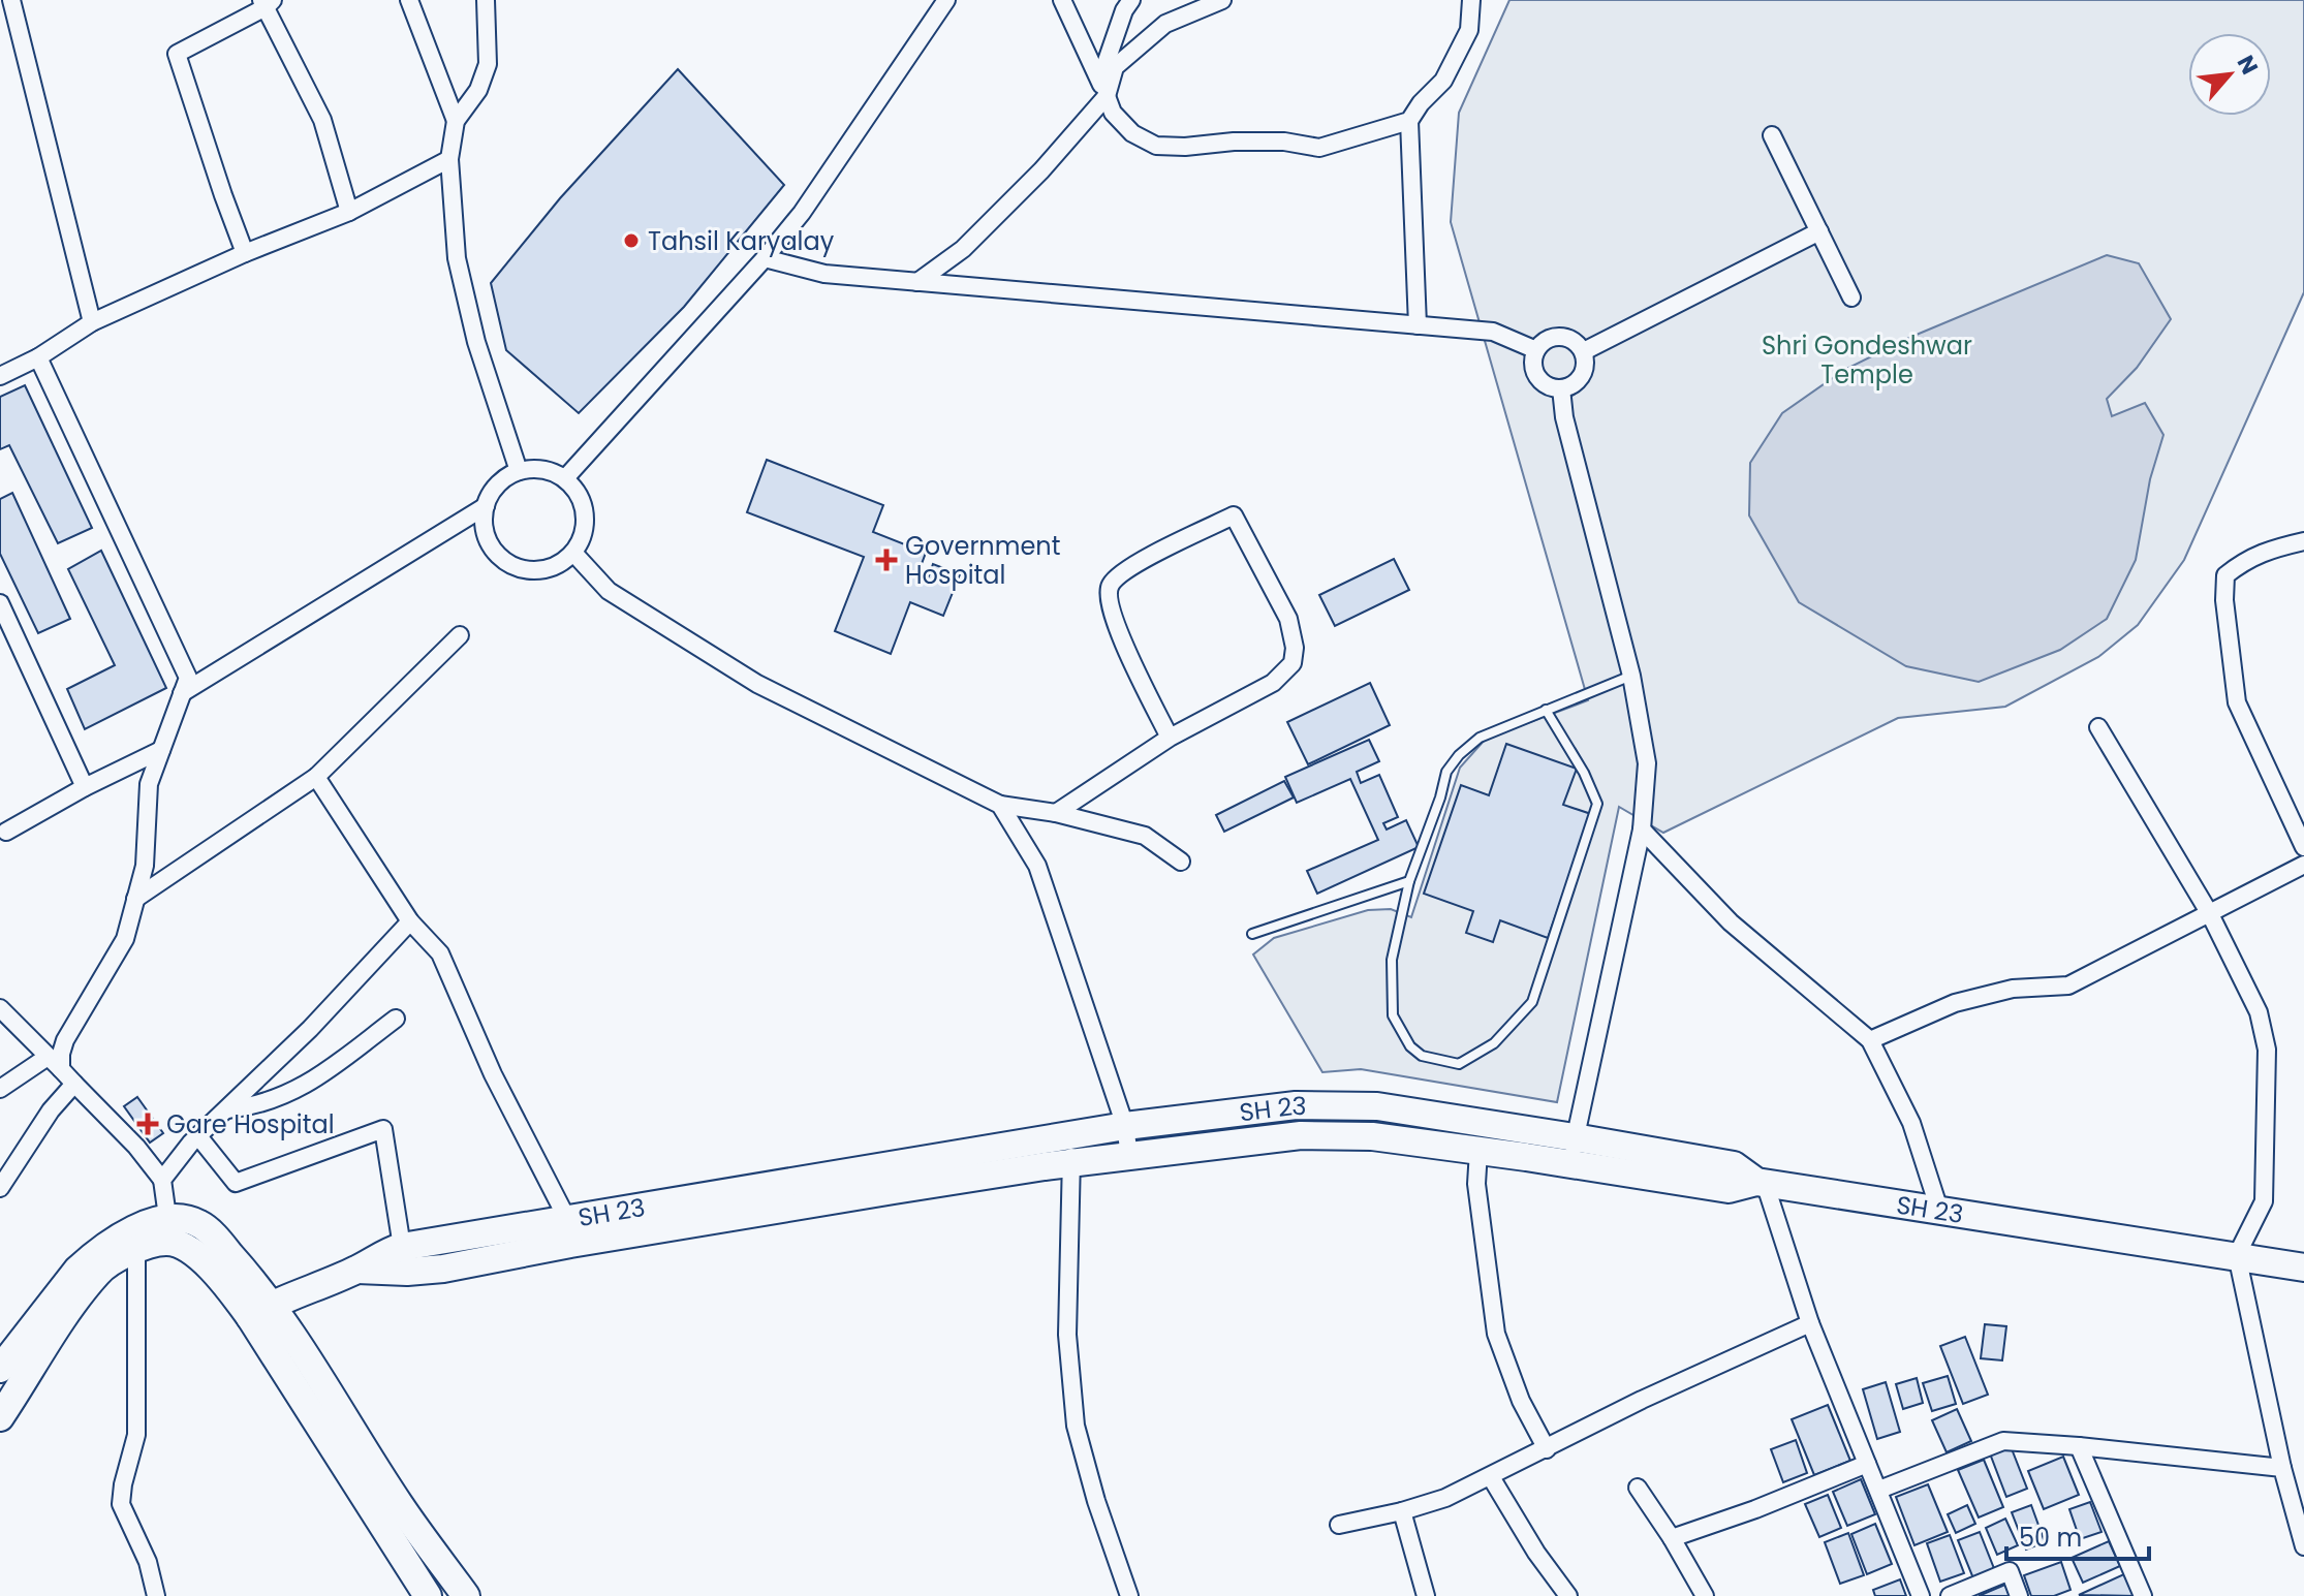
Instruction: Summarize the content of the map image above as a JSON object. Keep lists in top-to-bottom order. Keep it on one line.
{"streets":{"main road":["SH 23"]},"parks":["Shri Gondeshwar Temple"],"places":{"other":["Tahsil Karyalay"],"health":["Government Hospital","Gare Hospital"]},"scale_bar":"50 m","north":"top right"}
